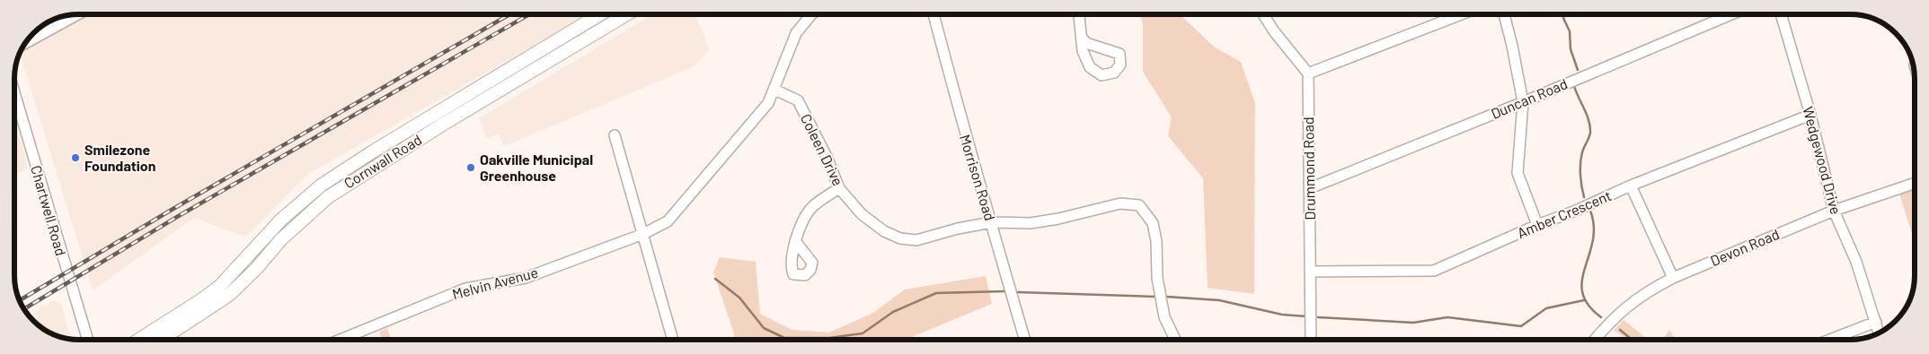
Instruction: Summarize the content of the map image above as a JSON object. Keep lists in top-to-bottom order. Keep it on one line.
{"streets":{"main road":["Cornwall Road"],"street":["Duncan Road","Coleen Drive","Wedgewood Drive","Drummond Road","Morrison Road","Chartwell Road","Amber Crescent","Devon Road","Melvin Avenue"]},"crossings":[["Duncan Road","Drummond Road"],["Coleen Drive","Morrison Road"],["Coleen Drive","Melvin Avenue"],["Wedgewood Drive","Amber Crescent"],["Wedgewood Drive","Devon Road"],["Drummond Road","Amber Crescent"]],"places":["Smilezone Foundation","Oakville Municipal Greenhouse"]}
